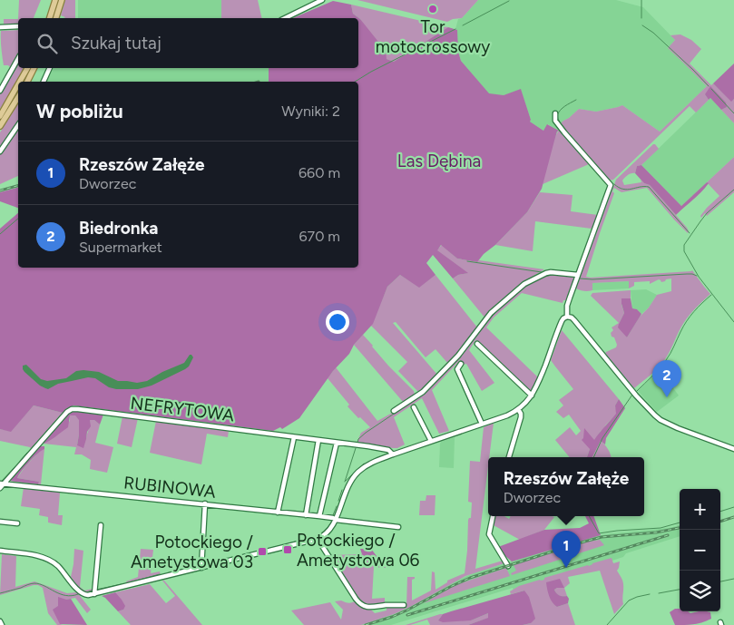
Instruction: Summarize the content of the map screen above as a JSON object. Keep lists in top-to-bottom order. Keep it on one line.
{"streets":{"street":["NEFRYTOWA","RUBINOWA"]},"crossings":[["NEFRYTOWA","RUBINOWA"]],"parks":["Las Dębina"],"places":{"other":["Tor motocrossowy"],"transit":["Potockiego / Ametystowa 06","Potockiego / Ametystowa 03"]},"page":{"search":"Szukaj tutaj","heading":["W pobliżu","Wyniki: 2"],"list":[{"mark":"1","name":"Rzeszów Załęże","note":"Dworzec","value":"660 m"},{"mark":"2","name":"Biedronka","note":"Supermarket","value":"670 m"}],"pins":["2","1"],"popup":["Rzeszów Załęże","Dworzec"],"map_buttons":["+","−"]}}
